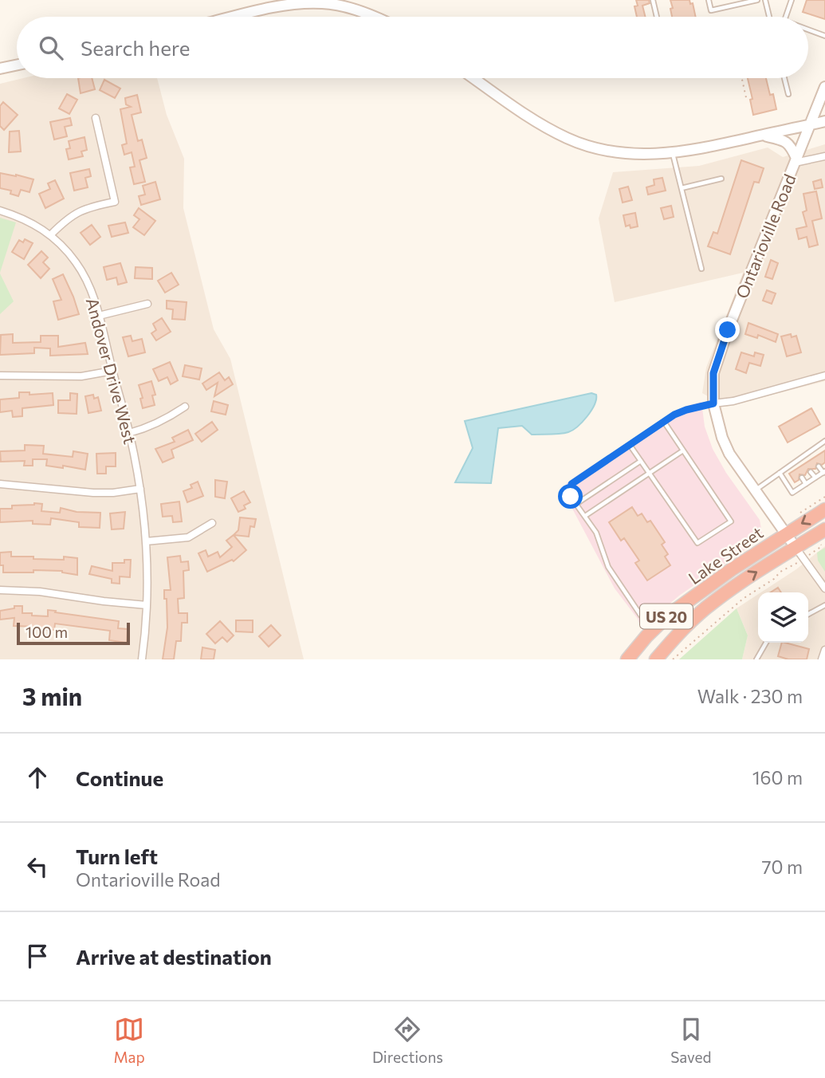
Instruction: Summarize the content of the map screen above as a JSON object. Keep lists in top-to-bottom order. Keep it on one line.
{"streets":{"highway":["Lake Street","US 20"],"main road":["Ontarioville Road"],"street":["Andover Drive West"]},"crossings":[["Ontarioville Road","Lake Street"]],"scale_bar":"100 m","page":{"search":"Search here","scale":"100 m","heading":["3 min","Walk · 230 m"],"list":[["Continue","160 m"],["Turn left","Ontarioville Road","70 m"],"Arrive at destination"],"nav":["Map","Directions","Saved"]}}
